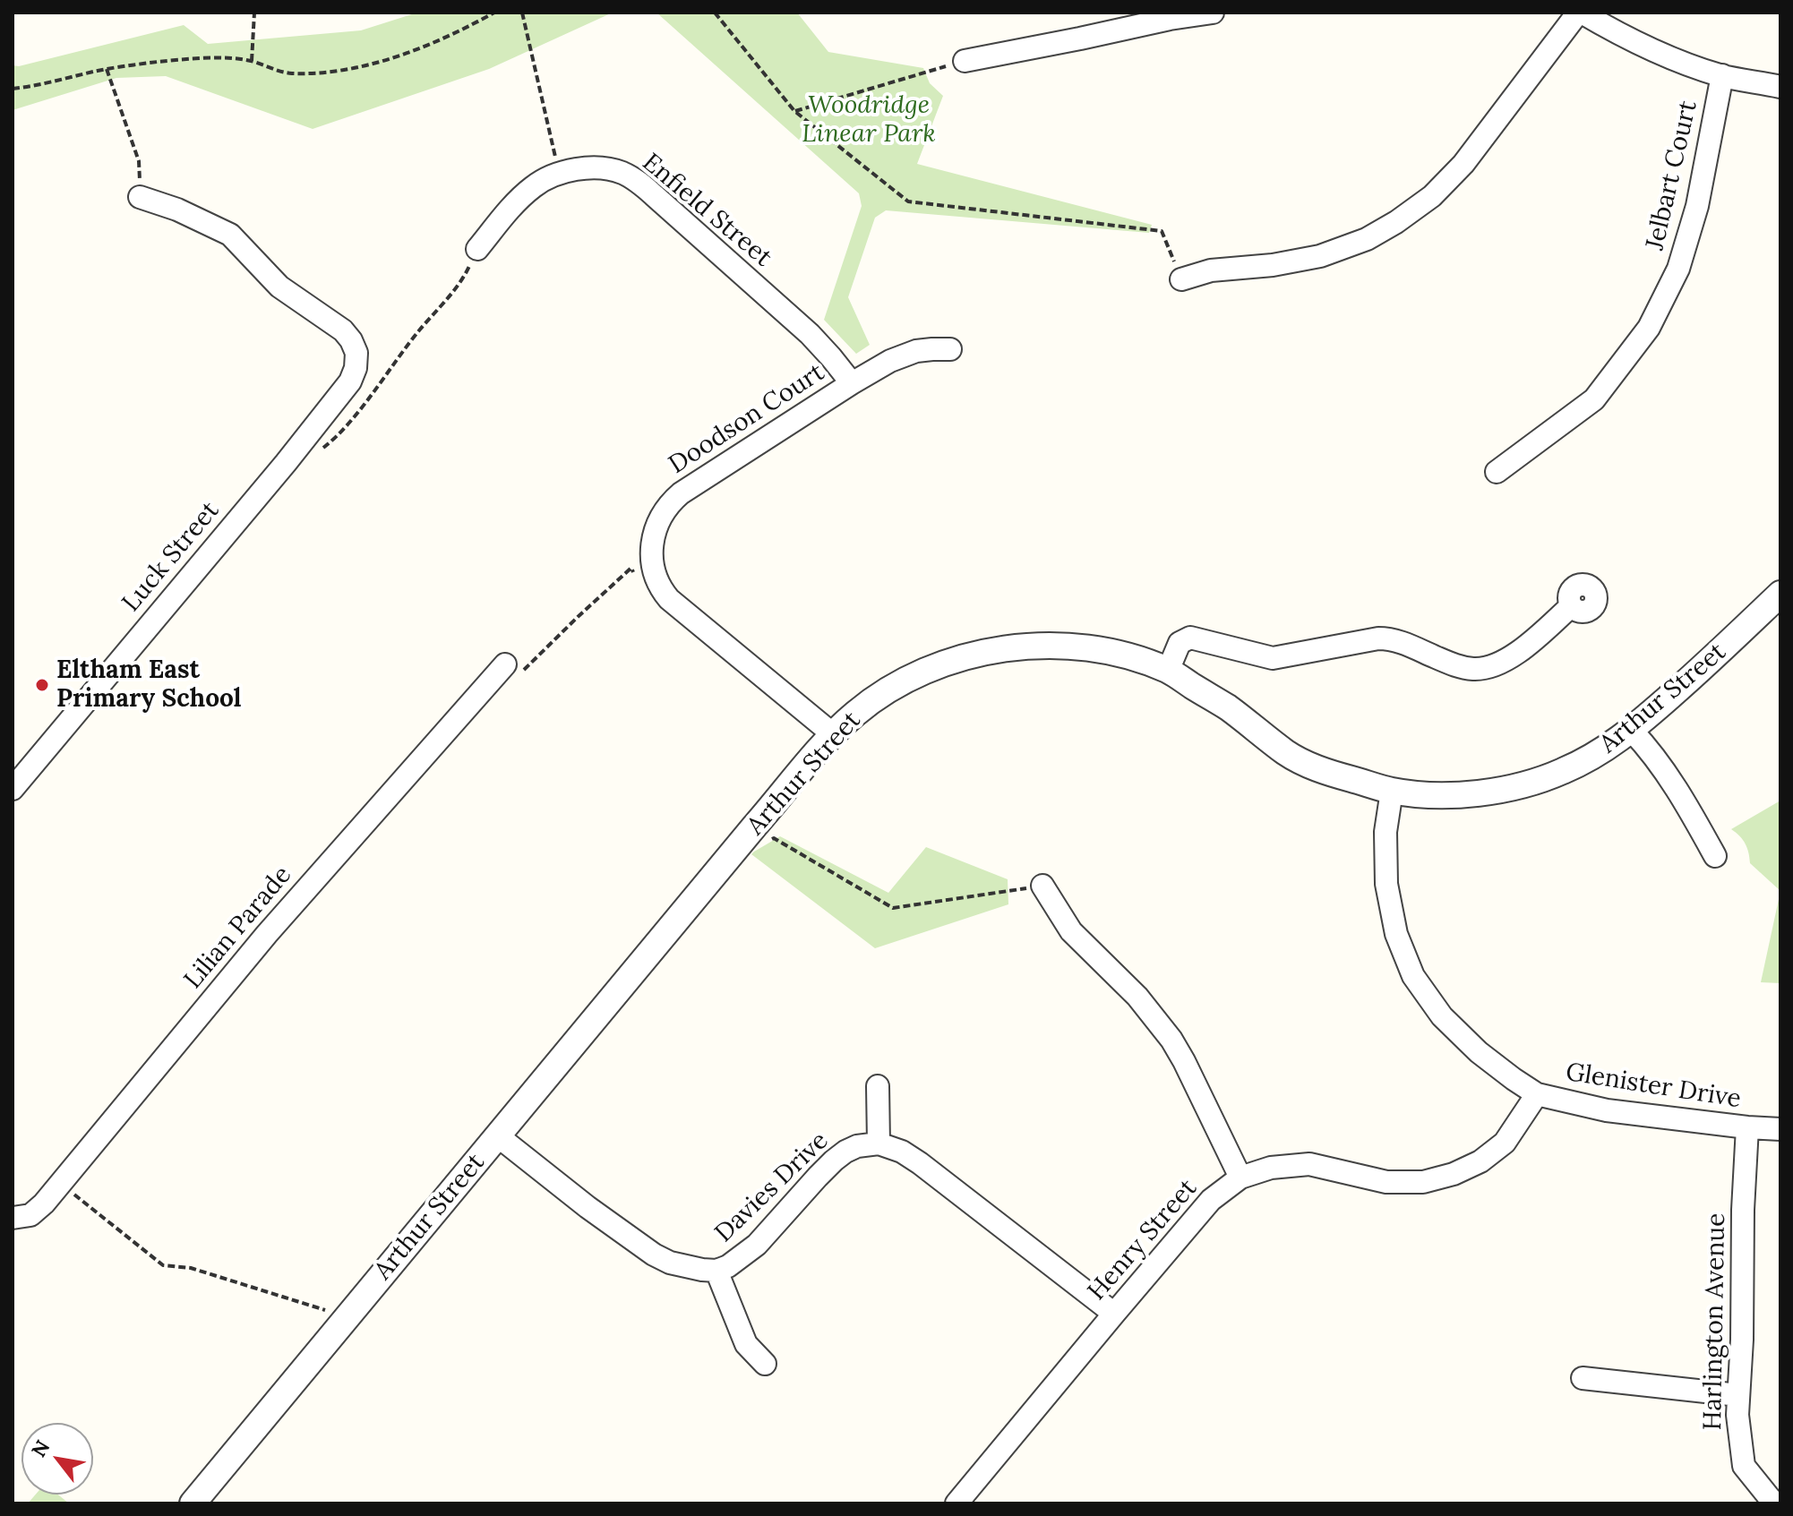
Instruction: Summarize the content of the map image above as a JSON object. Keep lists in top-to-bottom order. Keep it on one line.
{"streets":{"street":["Jelbart Court","Enfield Street","Doodson Court","Luck Street","Arthur Street","Lilian Parade","Glenister Drive","Davies Drive","Henry Street","Harlington Avenue"]},"crossings":[["Enfield Street","Doodson Court"],["Doodson Court","Arthur Street"],["Arthur Street","Glenister Drive"],["Arthur Street","Davies Drive"],["Glenister Drive","Henry Street"],["Glenister Drive","Harlington Avenue"]],"parks":["Woodridge Linear Park"],"places":["Eltham East Primary School"],"north":"top left"}
